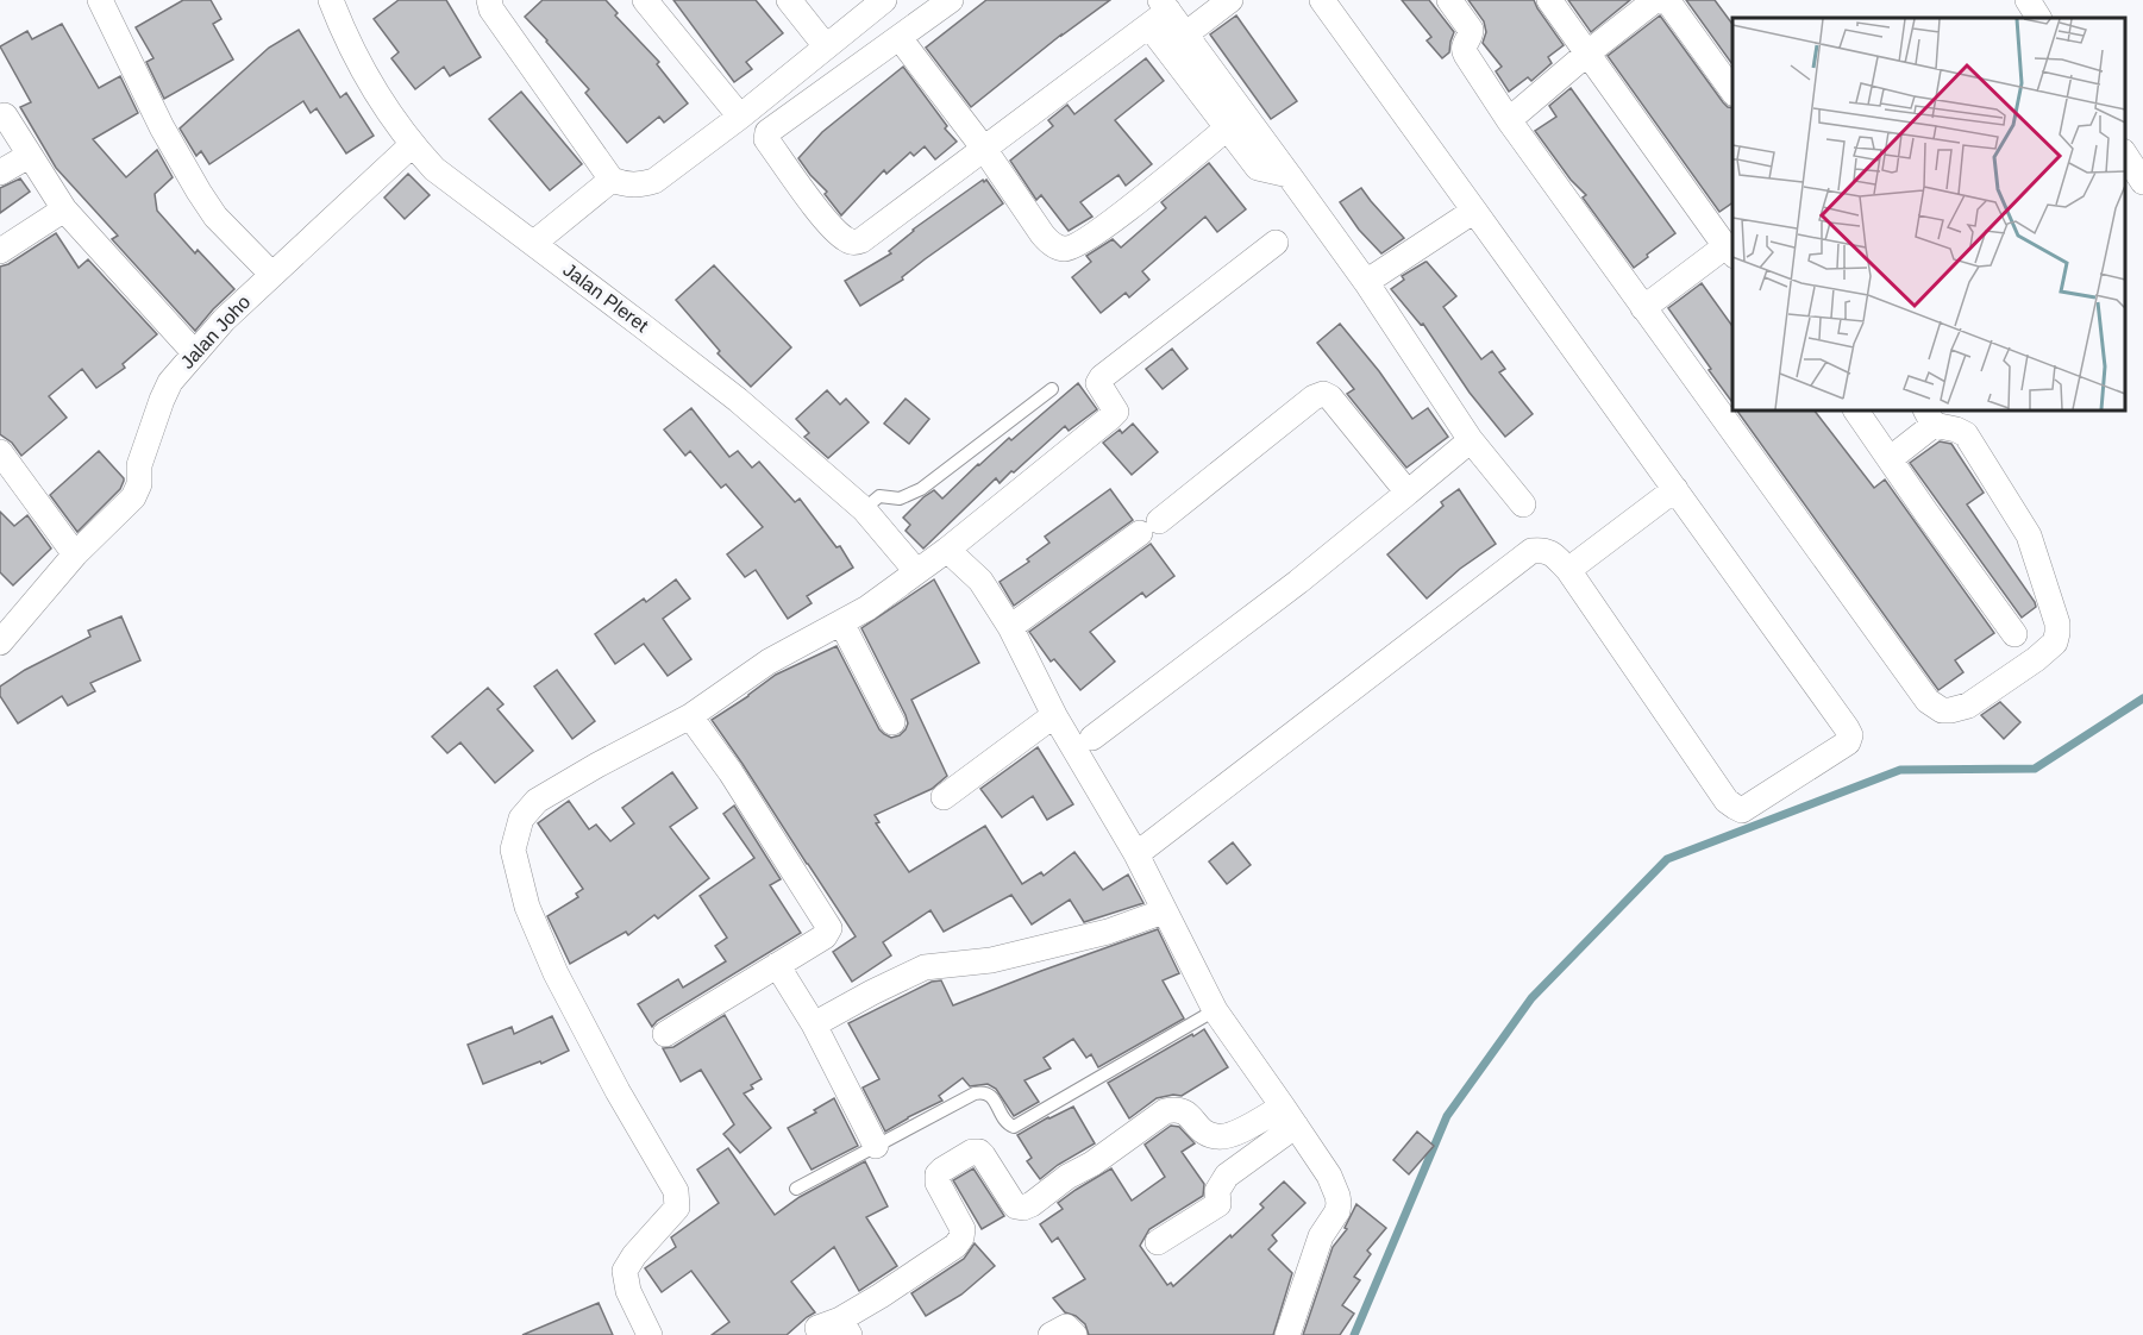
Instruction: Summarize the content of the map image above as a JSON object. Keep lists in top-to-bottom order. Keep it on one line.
{"streets":{"street":["Jalan Pleret","Jalan Joho"]},"crossings":[["Jalan Pleret","Jalan Joho"]]}
